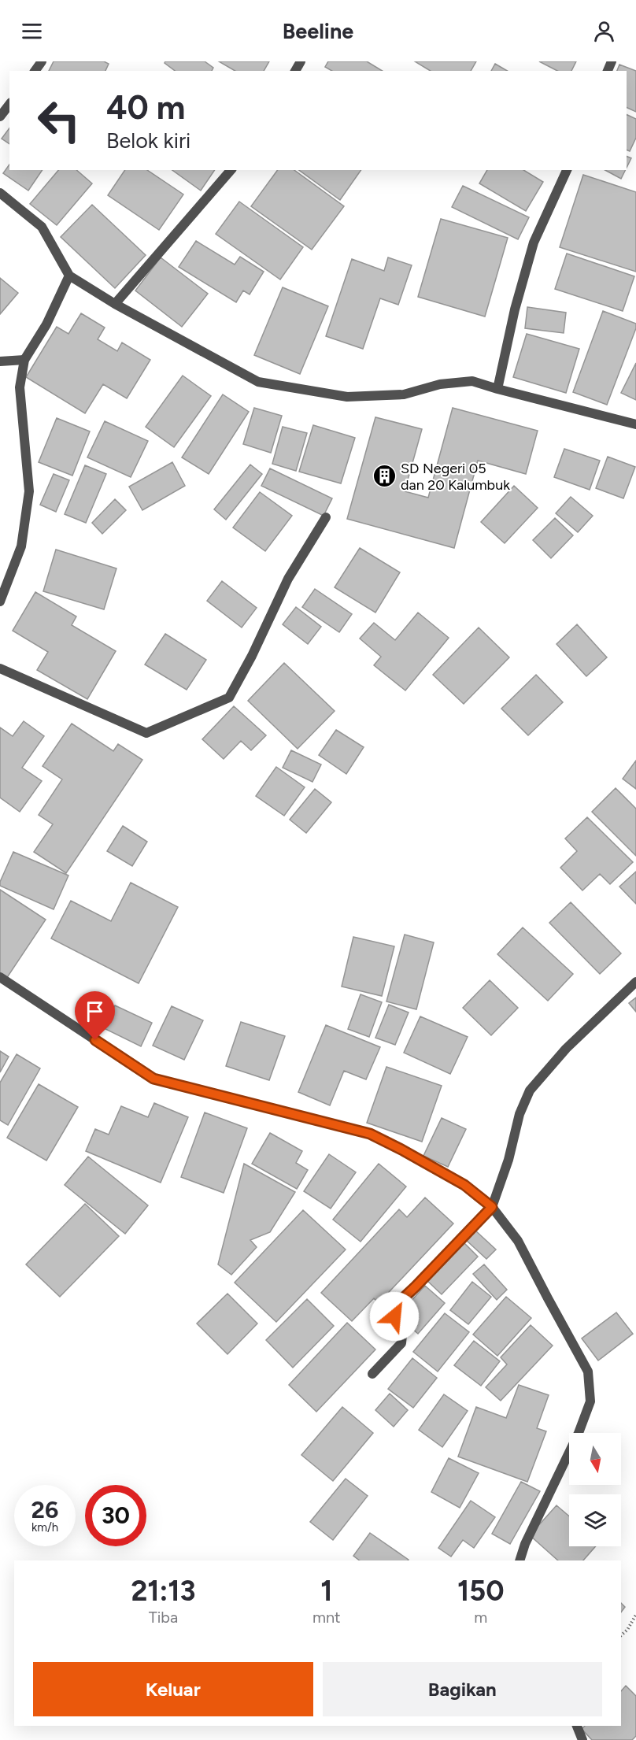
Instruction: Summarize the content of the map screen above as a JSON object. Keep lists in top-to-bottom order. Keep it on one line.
{"places":{"building":["SD Negeri 05 dan 20 Kalumbuk"]},"north":"bottom","page":{"header":"Beeline","turn":["40 m","Belok kiri"],"speed":"26 km/h","limit":"30","eta":["21:13","Tiba","1","mnt","150","m"],"buttons":["Keluar","Bagikan"]}}
